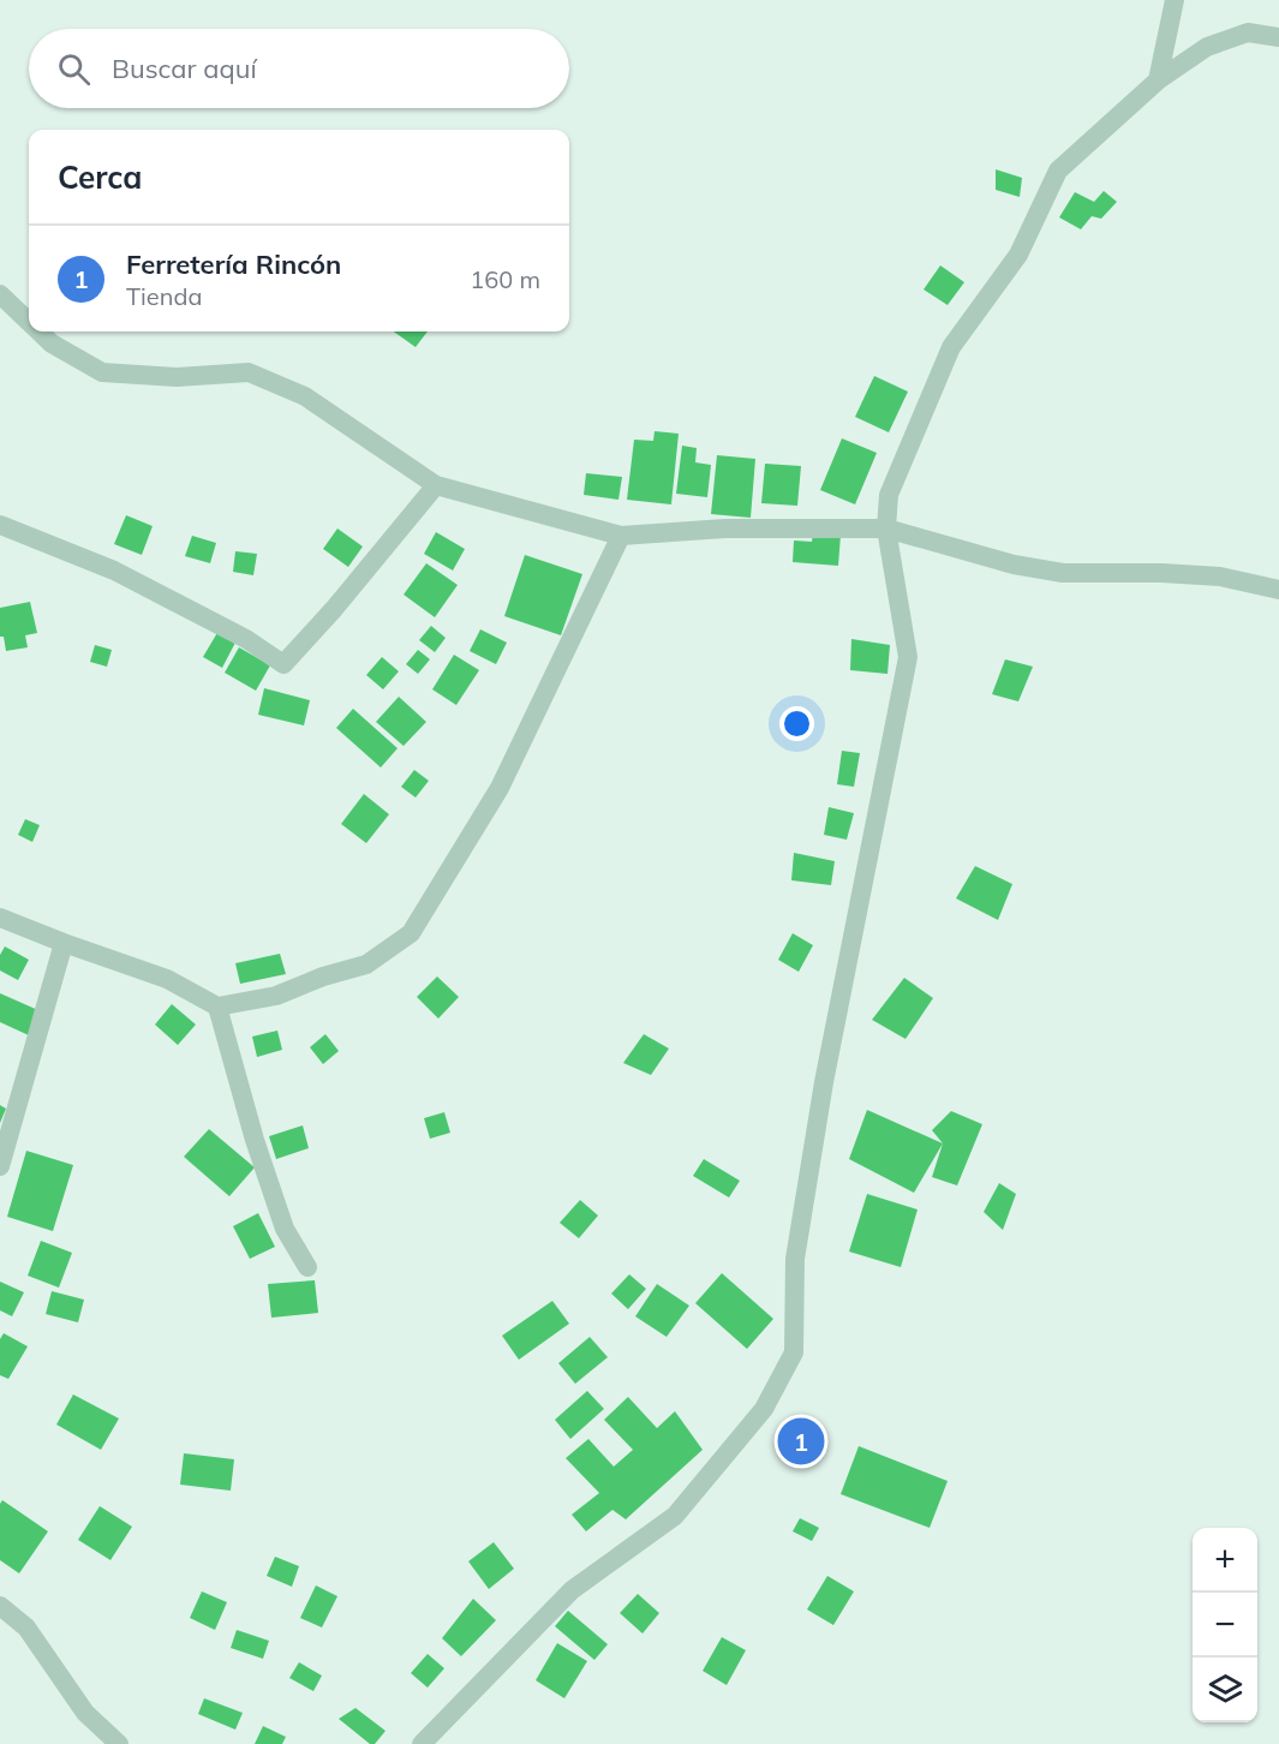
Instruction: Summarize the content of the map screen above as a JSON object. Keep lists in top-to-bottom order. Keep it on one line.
{"page":{"search":"Buscar aquí","heading":"Cerca","list":[{"mark":"1","name":"Ferretería Rincón","note":"Tienda","value":"160 m"}],"pins":"1","map_buttons":["+","−"]}}
